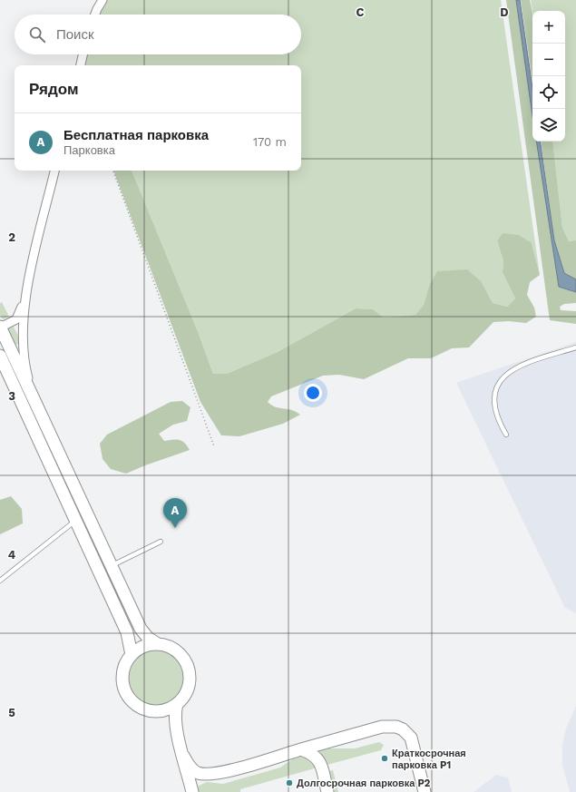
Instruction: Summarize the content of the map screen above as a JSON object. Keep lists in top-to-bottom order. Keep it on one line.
{"places":["Краткосрочная парковка P1","Долгосрочная парковка P2"],"page":{"map_buttons":["+","−"],"search":"Поиск","heading":"Рядом","list":[{"mark":"A","name":"Бесплатная парковка","note":"Парковка","value":"170 m"}],"pins":"A"},"grid":{"columns":["C","D"],"rows":["2","3","4","5"]}}
